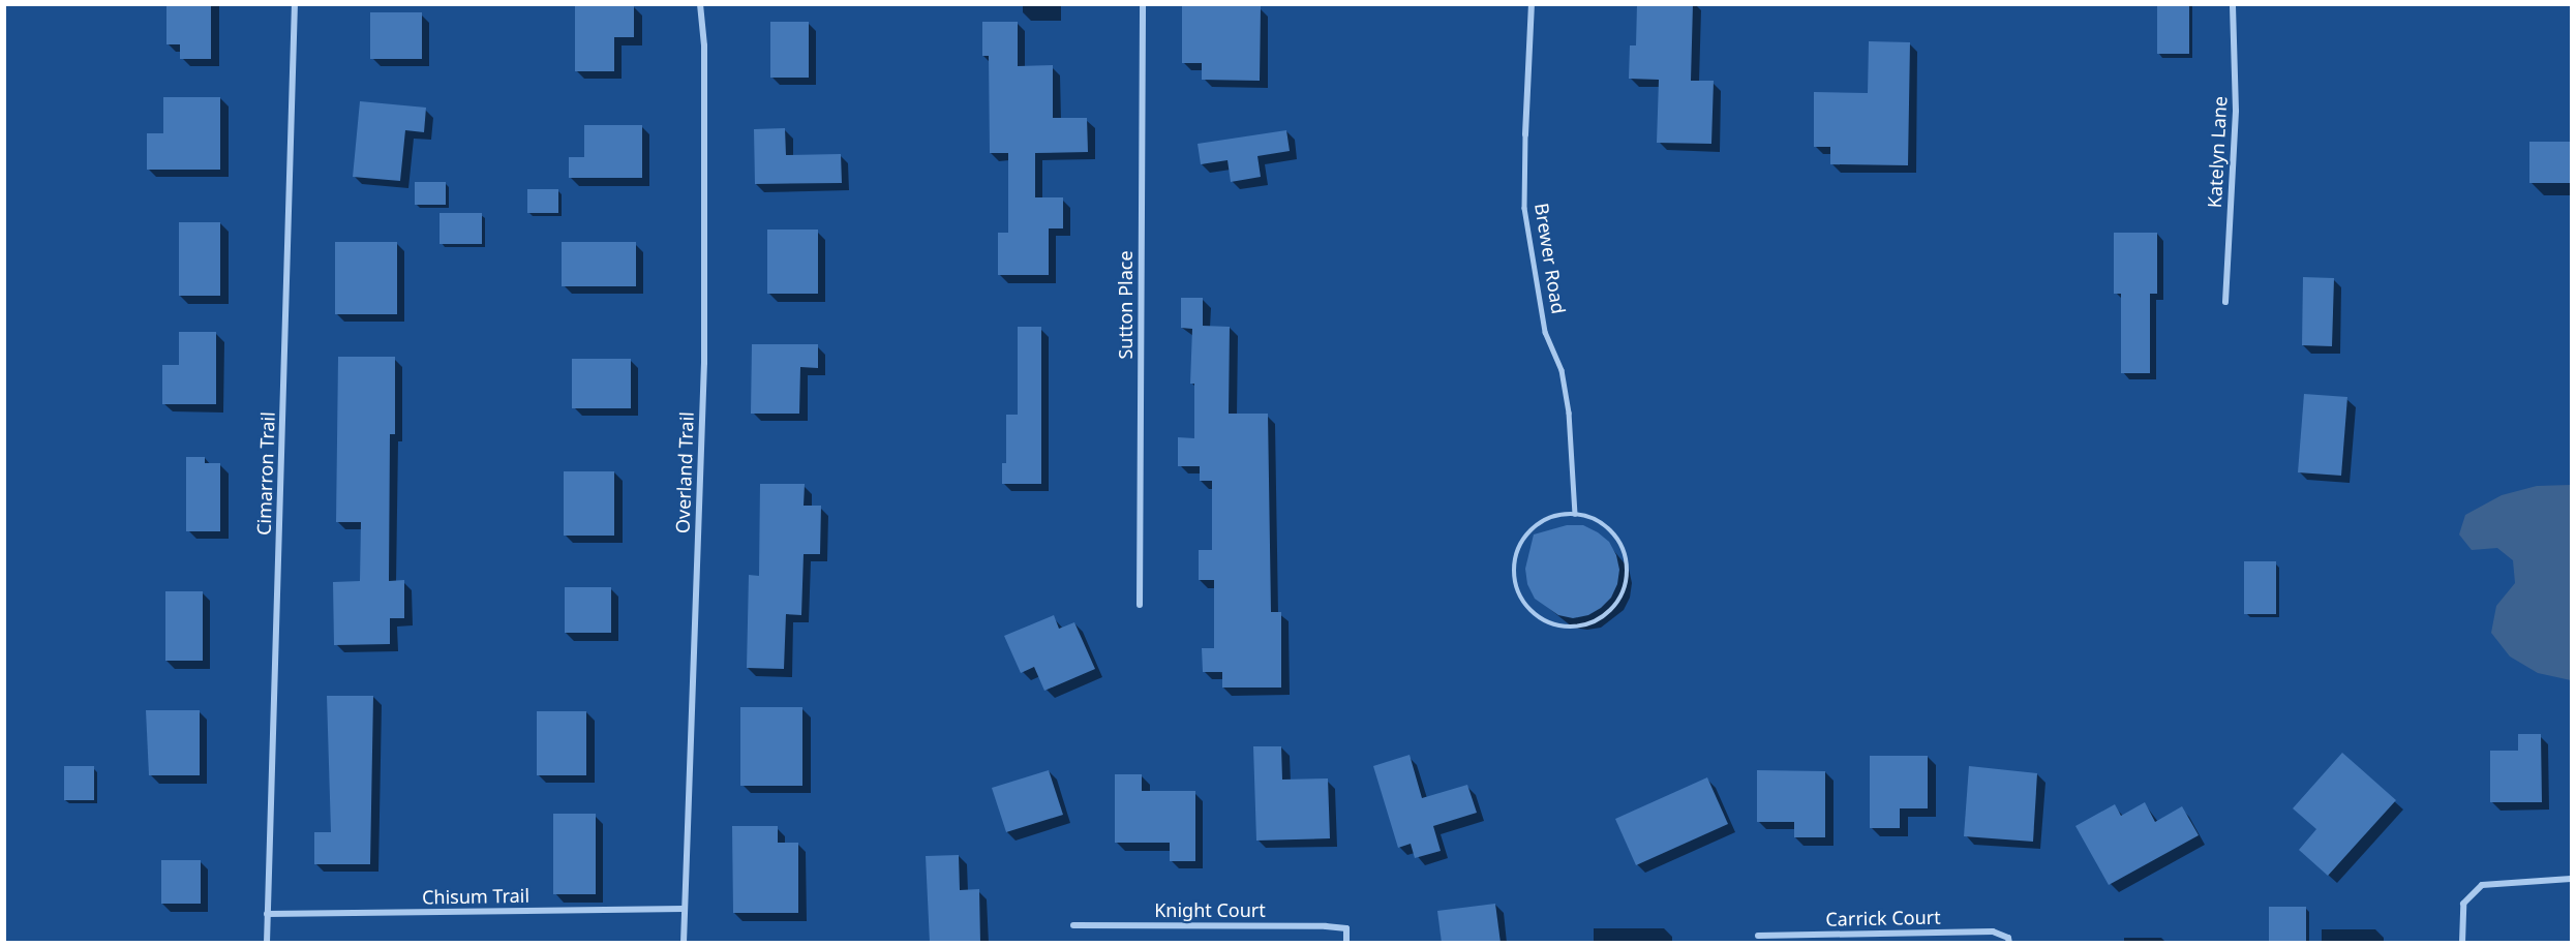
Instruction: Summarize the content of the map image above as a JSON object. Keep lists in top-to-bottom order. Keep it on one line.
{"streets":{"street":["Katelyn Lane","Brewer Road","Sutton Place","Overland Trail","Cimarron Trail","Chisum Trail","Knight Court","Carrick Court"]},"crossings":[["Overland Trail","Chisum Trail"],["Cimarron Trail","Chisum Trail"]]}
